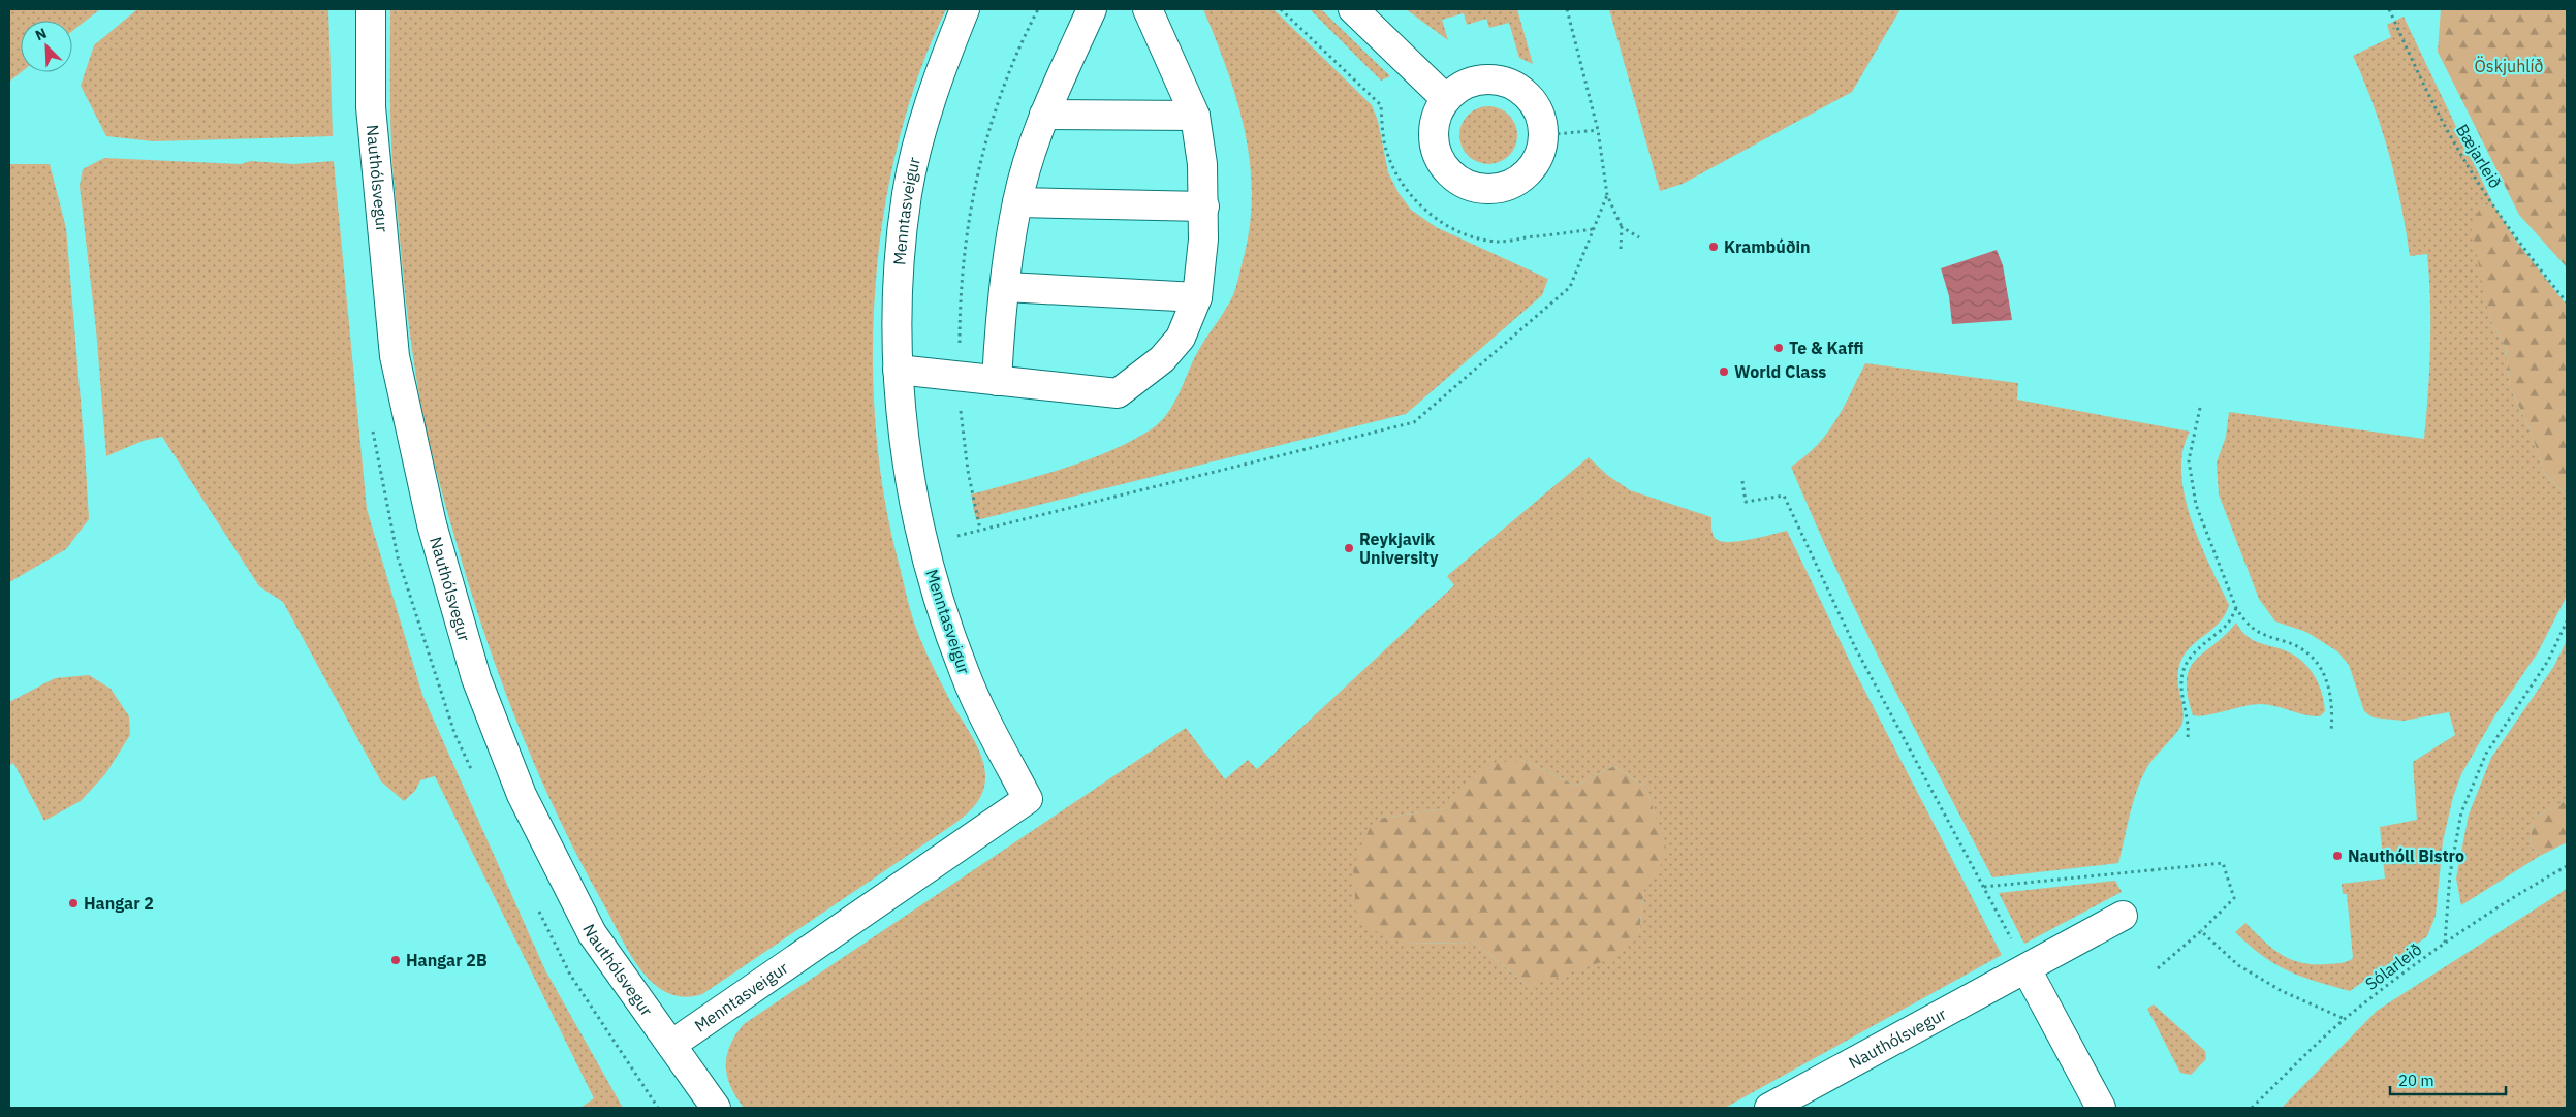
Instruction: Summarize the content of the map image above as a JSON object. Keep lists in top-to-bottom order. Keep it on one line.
{"streets":{"street":["Nauthólsvegur","Menntasveigur"],"path":["Bæjarleið","Sólarleið"]},"crossings":[["Nauthólsvegur","Menntasveigur"]],"parks":["Öskjuhlíð"],"places":["Krambúðin","Te & Kaffi","World Class","Reykjavik University","Nauthóll Bistro","Hangar 2","Hangar 2B"],"scale_bar":"20 m","north":"top left"}
